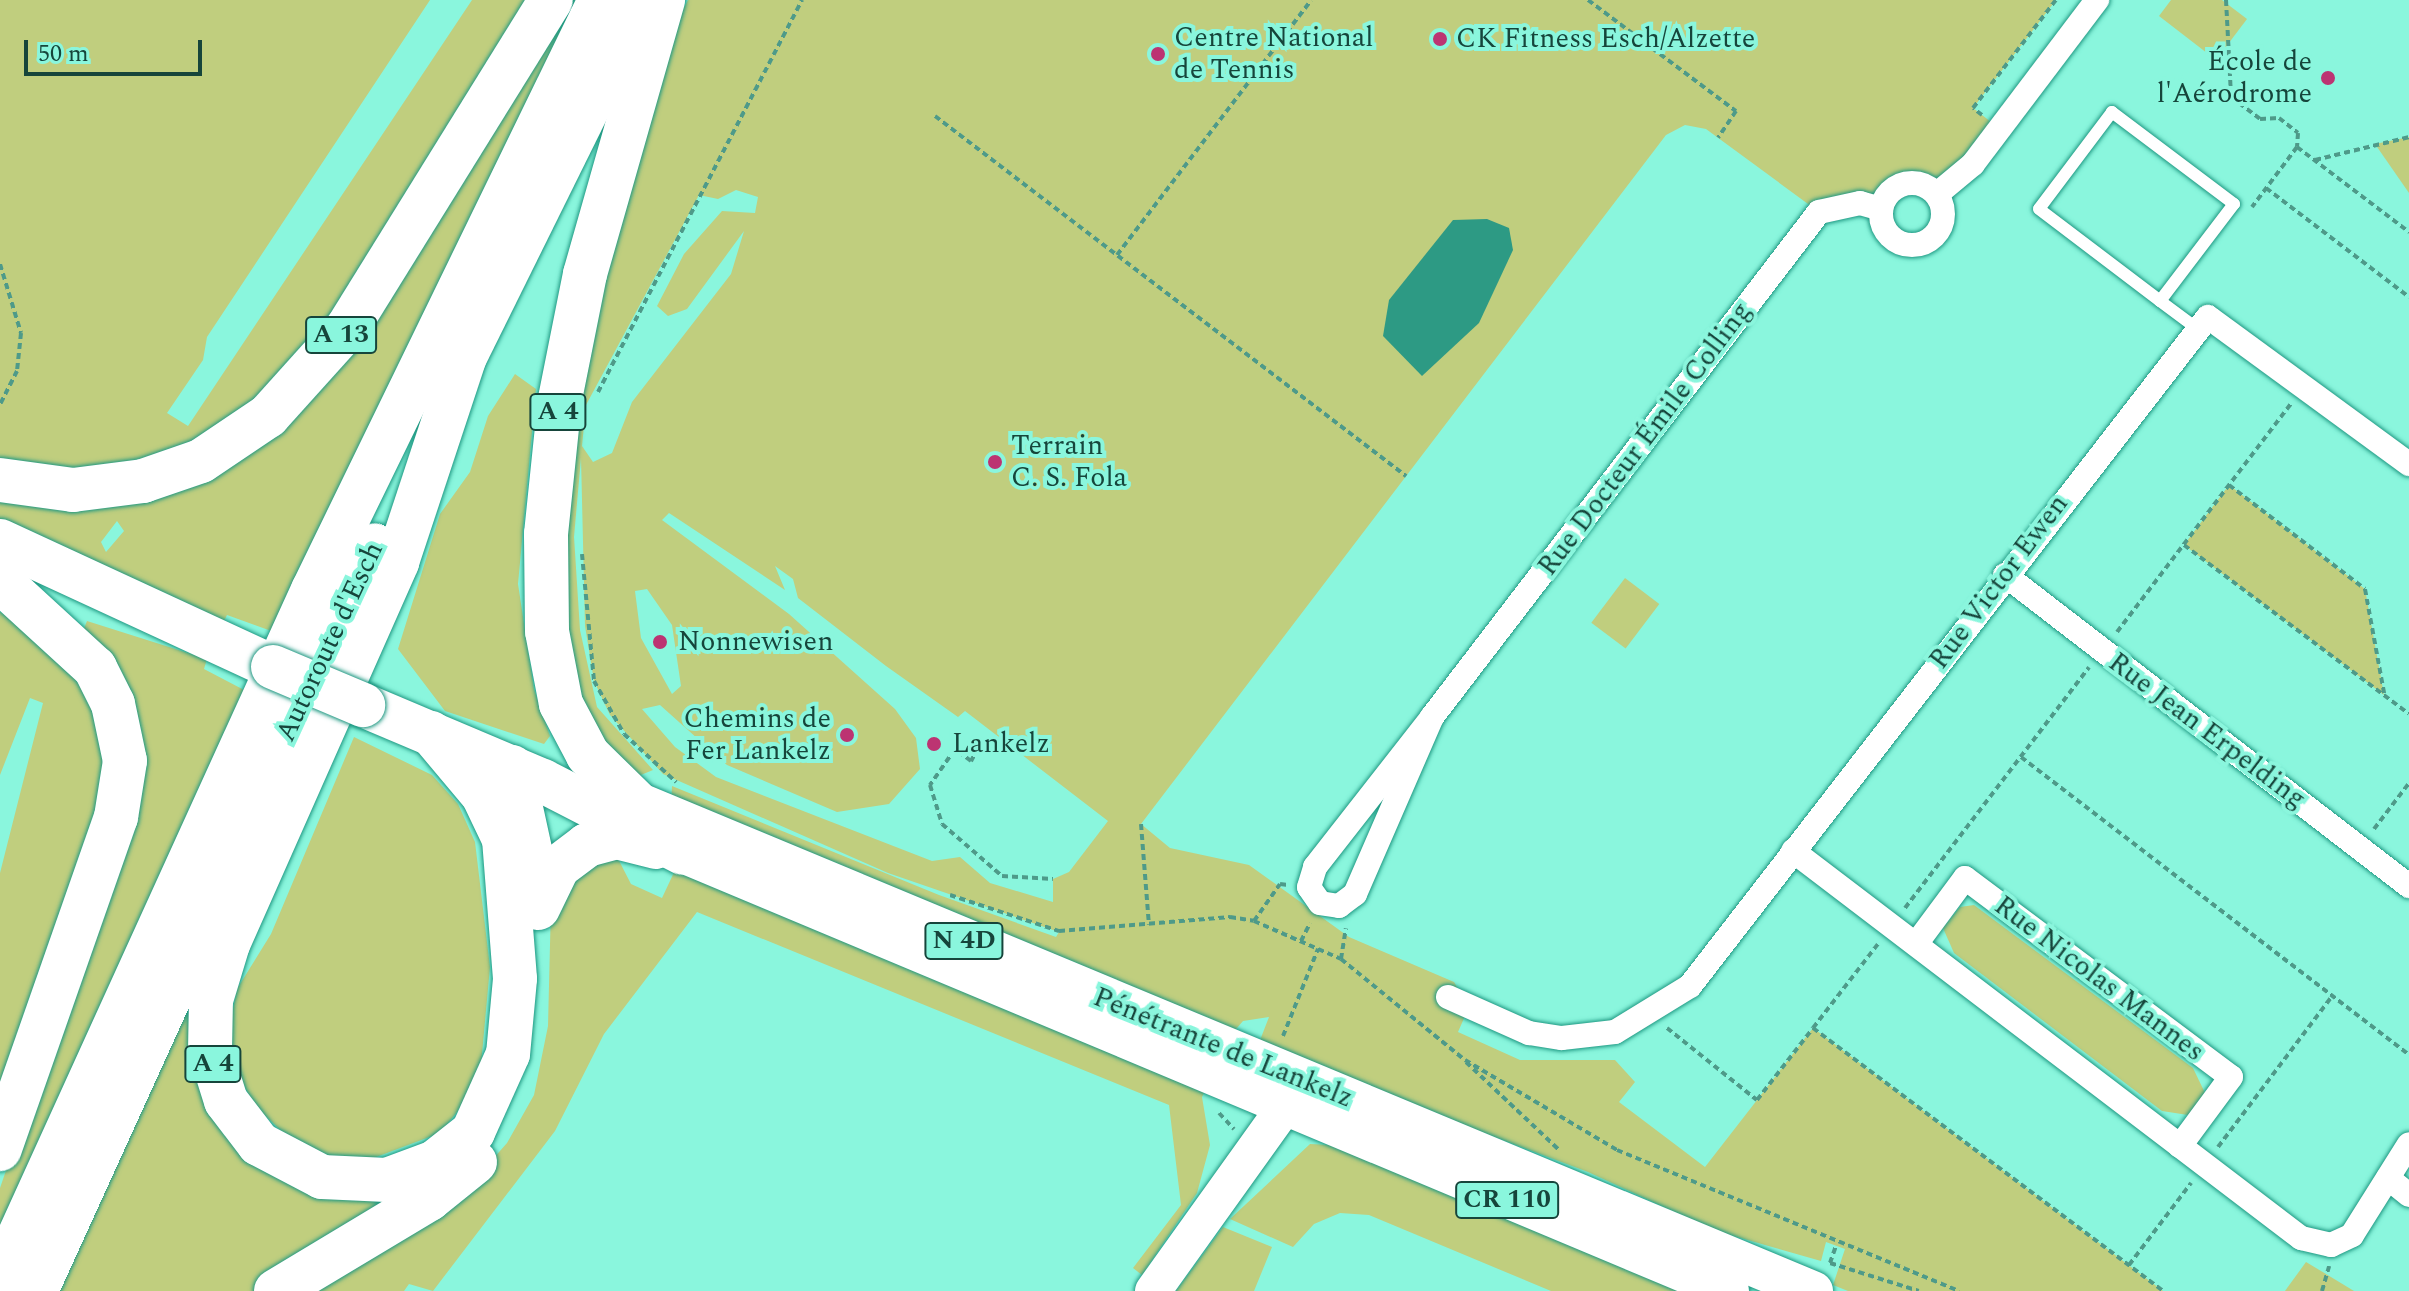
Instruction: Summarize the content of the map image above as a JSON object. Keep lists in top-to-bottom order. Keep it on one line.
{"streets":{"highway":["A 13","A 4","Autoroute d'Esch"],"main road":["N 4D","Pénétrante de Lankelz","CR 110"],"street":["Rue Docteur Émile Colling","Rue Victor Ewen","Rue Jean Erpelding","Rue Nicolas Mannes"]},"crossings":[["A 4","Autoroute d'Esch"],["A 4","Pénétrante de Lankelz"],["Rue Victor Ewen","Rue Jean Erpelding"]],"places":["CK Fitness Esch/Alzette","Centre National de Tennis","École de l'Aérodrome","Terrain C. S. Fola","Nonnewisen","Chemins de Fer Lankelz","Lankelz"],"scale_bar":"50 m"}
